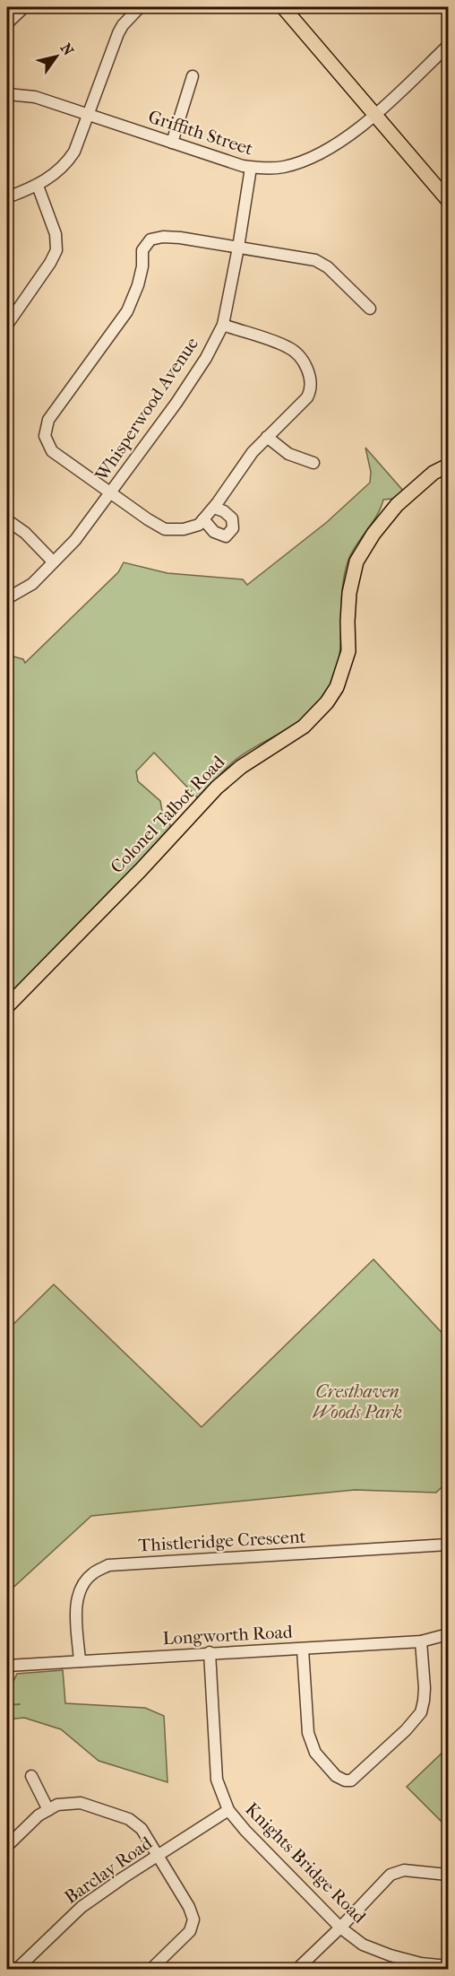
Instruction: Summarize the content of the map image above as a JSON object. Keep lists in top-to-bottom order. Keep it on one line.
{"streets":{"main road":["Colonel Talbot Road"],"street":["Griffith Street","Whisperwood Avenue","Thistleridge Crescent","Longworth Road","Knights Bridge Road","Barclay Road"]},"crossings":[["Griffith Street","Whisperwood Avenue"],["Thistleridge Crescent","Longworth Road"],["Longworth Road","Knights Bridge Road"],["Knights Bridge Road","Barclay Road"]],"parks":["Cresthaven Woods Park"],"north":"top right"}
